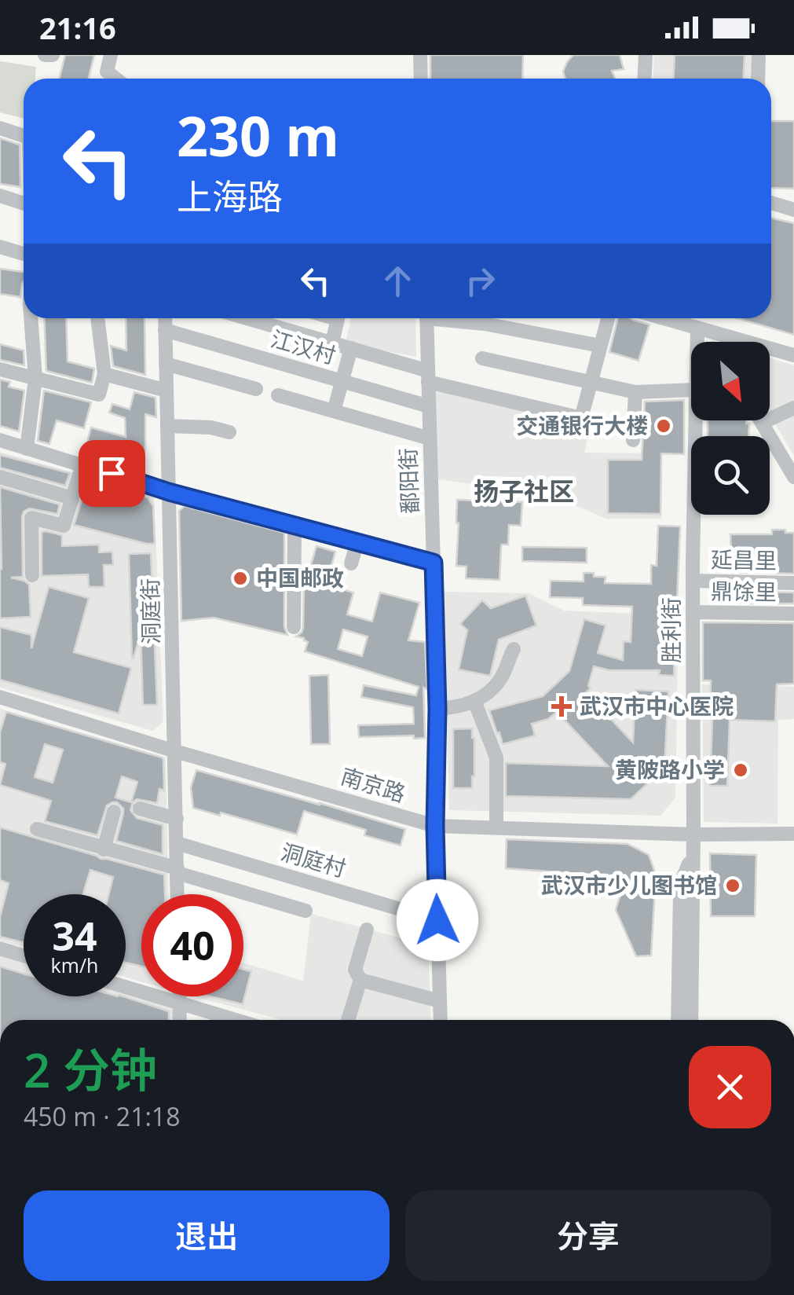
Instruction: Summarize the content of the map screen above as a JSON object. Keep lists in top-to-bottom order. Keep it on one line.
{"streets":{"street":["江汉村","鄱阳街","延昌里","鼎馀里","洞庭街","胜利街","南京路","洞庭村"]},"crossings":[["江汉村","鄱阳街"],["江汉村","洞庭街"],["鄱阳街","南京路"],["鄱阳街","洞庭村"],["延昌里","胜利街"],["鼎馀里","胜利街"],["洞庭街","南京路"],["洞庭街","洞庭村"],["胜利街","南京路"]],"districts":["扬子社区"],"places":{"other":["交通银行大楼","中国邮政","黄陂路小学","武汉市少儿图书馆"],"health":["武汉市中心医院"]},"north":"bottom right","page":{"status":"21:16","turn":["230 m","上海路"],"speed":"34 km/h","limit":"40","heading":["2 分钟","450 m · 21:18"],"buttons":["退出","分享"]}}
